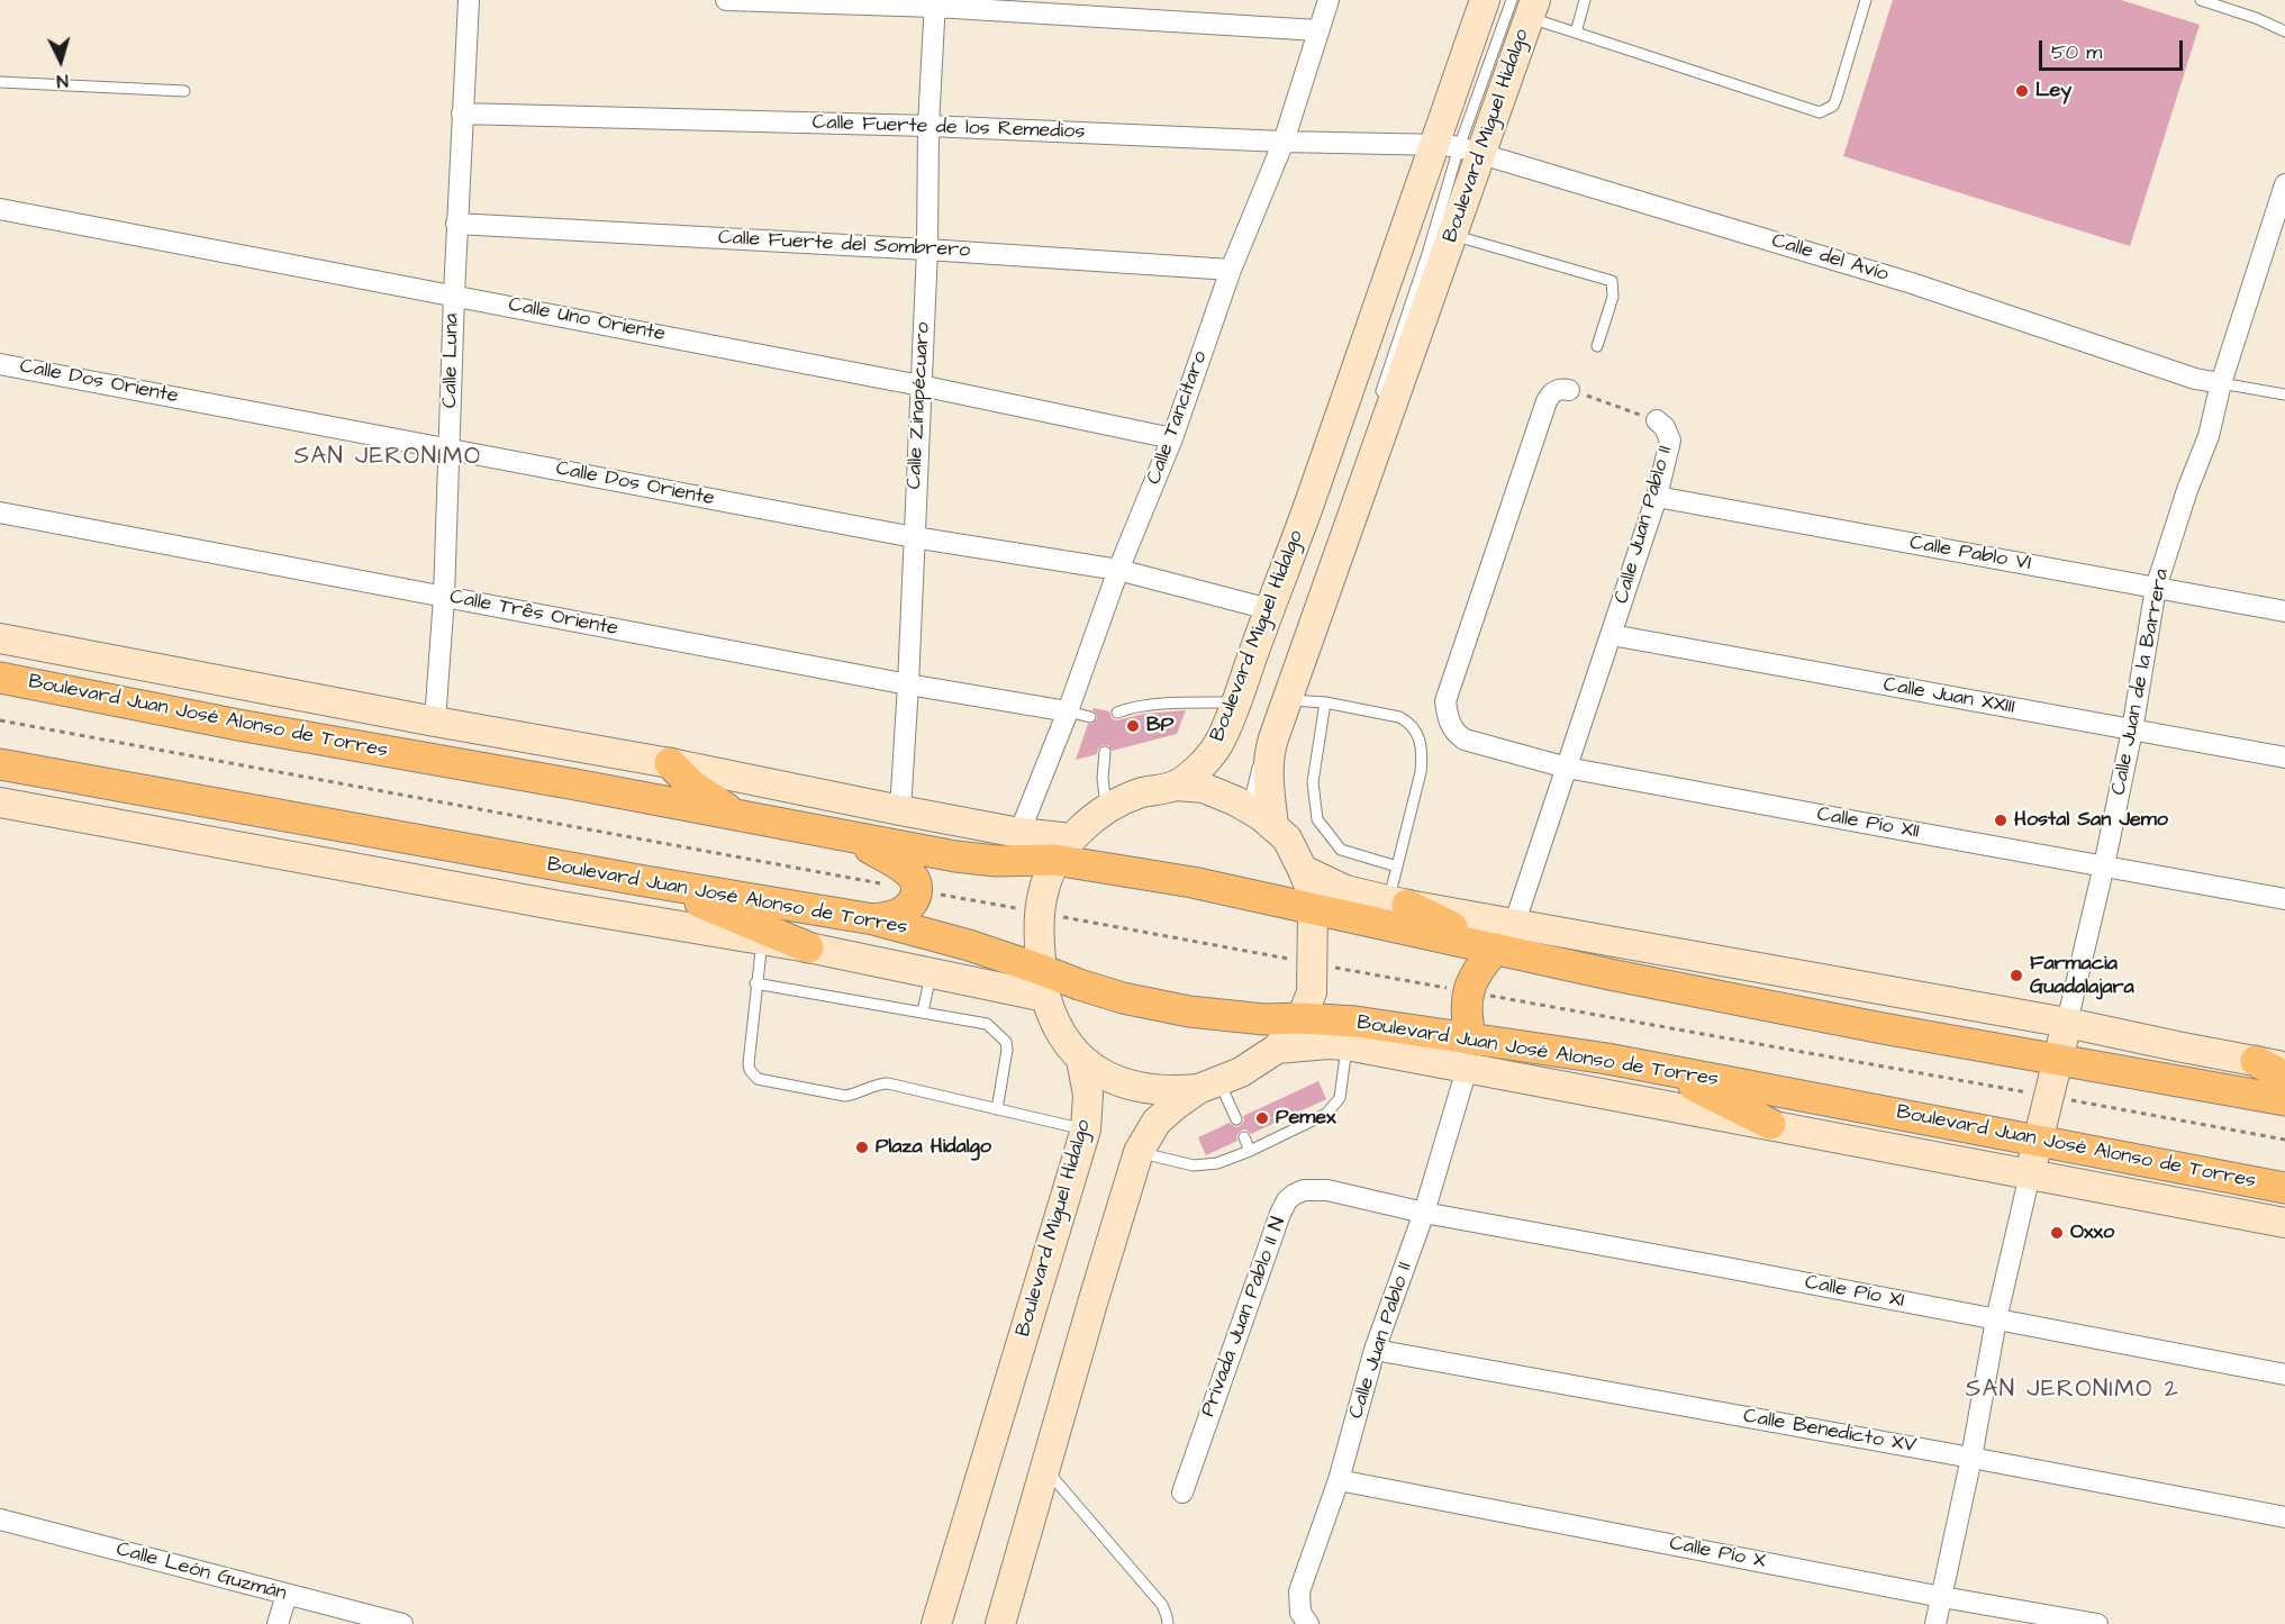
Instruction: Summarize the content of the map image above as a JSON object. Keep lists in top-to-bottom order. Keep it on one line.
{"streets":{"main road":["Boulevard Juan José Alonso de Torres"],"street":["Calle Fuerte de los Remedios","Boulevard Miguel Hidalgo","Calle Fuerte del Sombrero","Calle del Avío","Calle Uno Oriente","Calle Luna","Calle Dos Oriente","Calle Zinapécuaro","Calle Tancítaro","Calle Juan Pablo II","Calle Pablo VI","Calle Três Oriente","Calle Juan de la Barrera","Calle Juan XXIII","Calle Pío XII","Calle Pío XI","Privada Juan Pablo II N","Calle Benedicto XV","Calle Pío X","Calle León Guzmán"]},"crossings":[["Calle Fuerte de los Remedios","Boulevard Miguel Hidalgo"],["Calle Fuerte de los Remedios","Calle del Avío"],["Calle Fuerte de los Remedios","Calle Luna"],["Calle Fuerte de los Remedios","Calle Zinapécuaro"],["Calle Fuerte de los Remedios","Calle Tancítaro"],["Boulevard Miguel Hidalgo","Calle del Avío"],["Boulevard Miguel Hidalgo","Calle Dos Oriente"],["Boulevard Miguel Hidalgo","Boulevard Juan José Alonso de Torres"],["Calle Fuerte del Sombrero","Calle Luna"],["Calle Fuerte del Sombrero","Calle Zinapécuaro"],["Calle Fuerte del Sombrero","Calle Tancítaro"],["Calle del Avío","Calle Juan de la Barrera"],["Calle Uno Oriente","Calle Luna"],["Calle Uno Oriente","Calle Zinapécuaro"],["Calle Uno Oriente","Calle Tancítaro"],["Calle Luna","Calle Dos Oriente"],["Calle Luna","Calle Três Oriente"],["Calle Luna","Boulevard Juan José Alonso de Torres"],["Calle Dos Oriente","Calle Zinapécuaro"],["Calle Dos Oriente","Calle Tancítaro"],["Calle Zinapécuaro","Calle Três Oriente"],["Calle Zinapécuaro","Boulevard Juan José Alonso de Torres"],["Calle Tancítaro","Calle Três Oriente"],["Calle Tancítaro","Boulevard Juan José Alonso de Torres"],["Calle Juan Pablo II","Calle Pablo VI"],["Calle Juan Pablo II","Calle Juan XXIII"],["Calle Juan Pablo II","Boulevard Juan José Alonso de Torres"],["Calle Juan Pablo II","Calle Pío XII"],["Calle Juan Pablo II","Calle Pío XI"],["Calle Juan Pablo II","Privada Juan Pablo II N"],["Calle Juan Pablo II","Calle Benedicto XV"],["Calle Juan Pablo II","Calle Pío X"],["Calle Pablo VI","Calle Juan de la Barrera"],["Calle Juan de la Barrera","Calle Juan XXIII"],["Calle Juan de la Barrera","Boulevard Juan José Alonso de Torres"],["Calle Juan de la Barrera","Calle Pío XII"],["Calle Juan de la Barrera","Calle Pío XI"],["Calle Juan de la Barrera","Calle Benedicto XV"],["Calle Juan de la Barrera","Calle Pío X"],["Calle Pío XI","Privada Juan Pablo II N"]],"districts":["SAN JERONIMO","SAN JERONIMO 2"],"places":["Ley","BP","Hostal San Jemo","Farmacia Guadalajara","Pemex","Plaza Hidalgo","Oxxo"],"scale_bar":"50 m","north":"bottom"}
